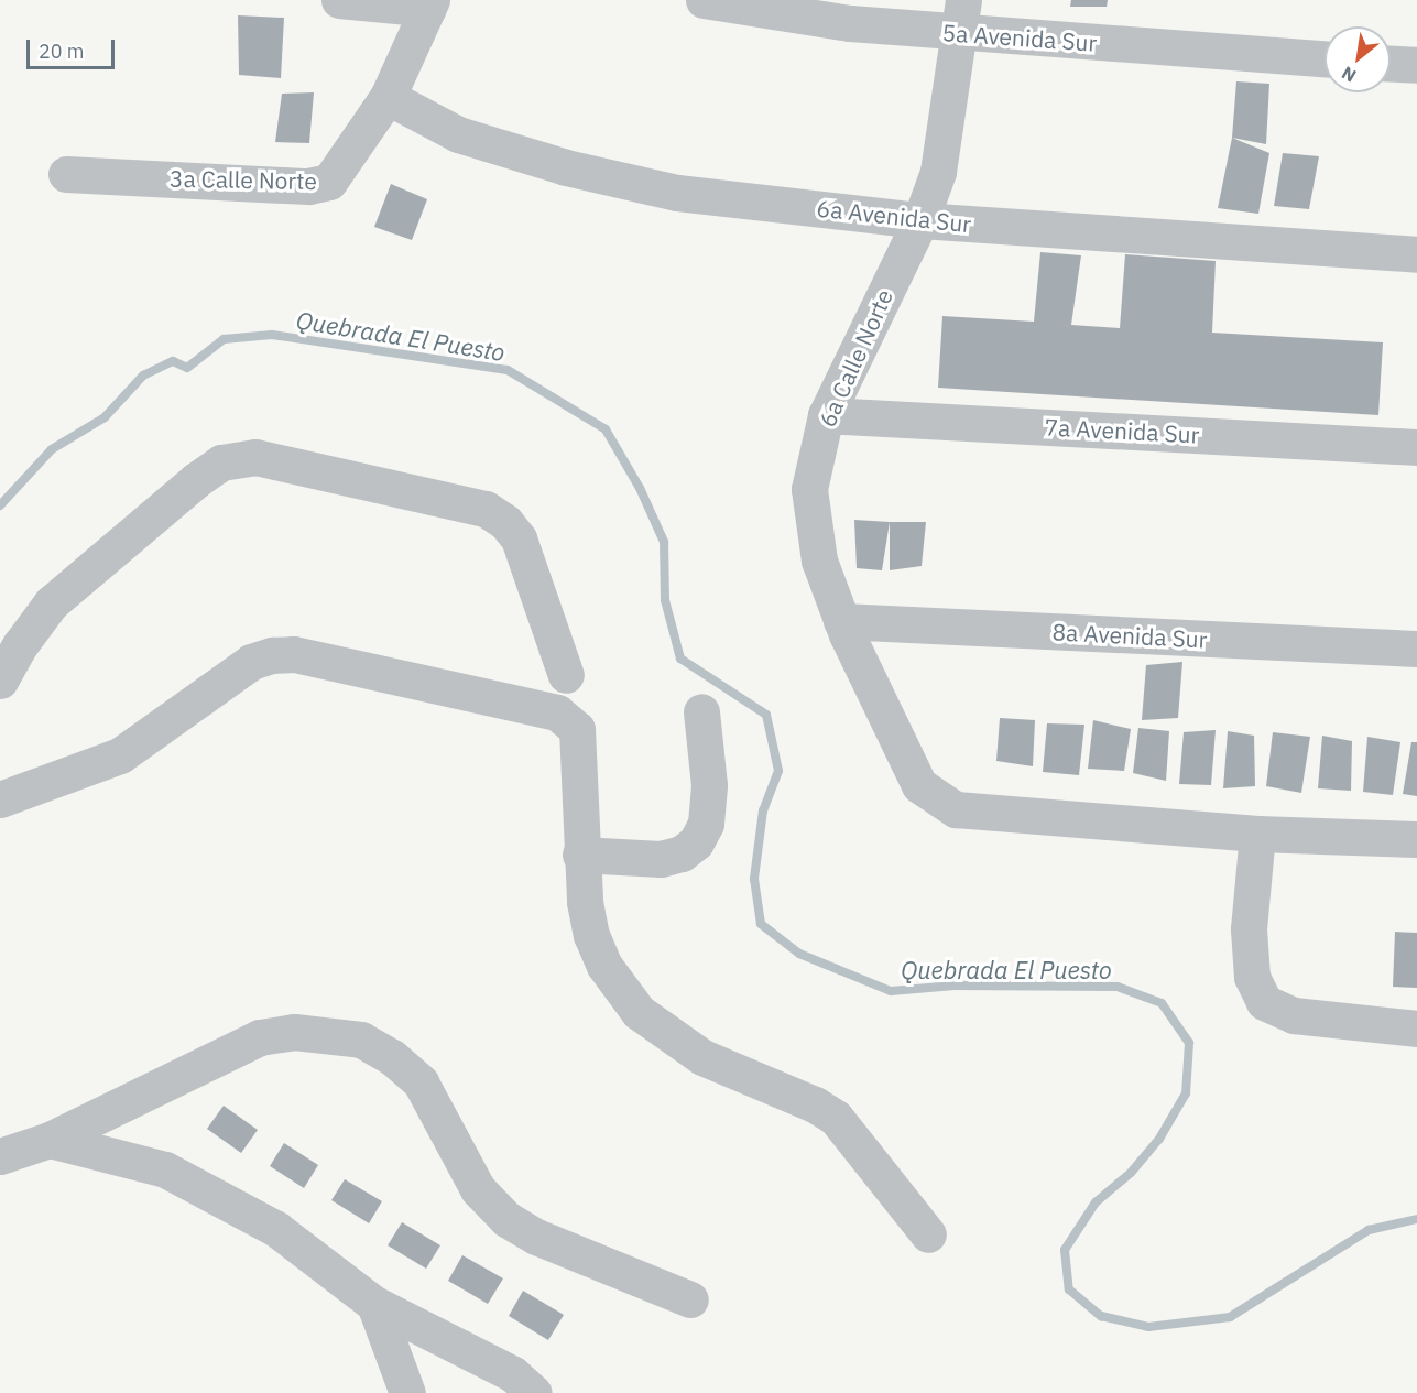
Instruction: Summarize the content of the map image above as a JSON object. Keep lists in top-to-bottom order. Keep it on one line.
{"streets":{"street":["5a Avenida Sur","3a Calle Norte","6a Avenida Sur","6a Calle Norte","7a Avenida Sur","8a Avenida Sur"]},"crossings":[["5a Avenida Sur","6a Calle Norte"],["3a Calle Norte","6a Avenida Sur"],["6a Avenida Sur","6a Calle Norte"],["6a Calle Norte","7a Avenida Sur"],["6a Calle Norte","8a Avenida Sur"]],"water":["Quebrada El Puesto"],"scale_bar":"20 m","north":"bottom left"}
